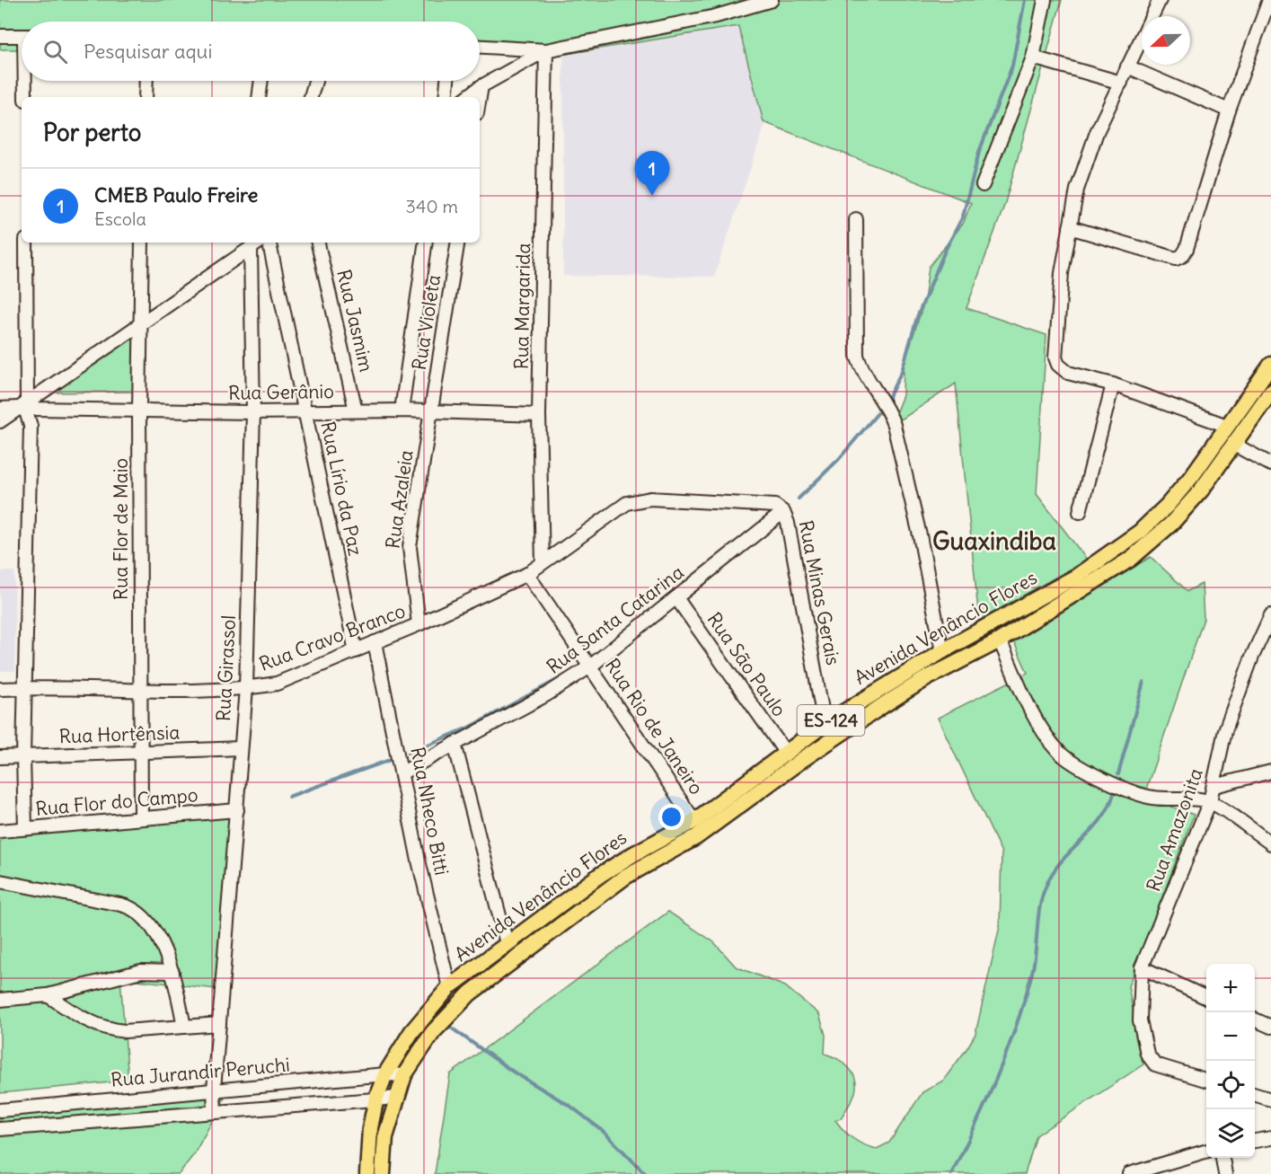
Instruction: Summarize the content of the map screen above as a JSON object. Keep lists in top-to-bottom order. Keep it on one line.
{"streets":{"main road":["Avenida Venâncio Flores","ES-124"],"street":["Rua Margarida","Rua Jasmim","Rua Violeta","Rua Gerânio","Rua Lírio da Paz","Rua Azaleia","Rua Flor de Maio","Rua Minas Gerais","Rua Santa Catarina","Rua Cravo Branco","Rua São Paulo","Rua Girassol","Rua Rio de Janeiro","Rua Hortênsia","Rua Flor do Campo","Rua Nheco Bitti","Rua Amazonita","Rua Jurandir Peruchi"]},"crossings":[["Rua Margarida","Rua Gerânio"],["Rua Margarida","Rua Cravo Branco"],["Rua Jasmim","Rua Gerânio"],["Rua Violeta","Rua Gerânio"],["Rua Violeta","Rua Azaleia"],["Rua Gerânio","Rua Lírio da Paz"],["Rua Gerânio","Rua Azaleia"],["Rua Gerânio","Rua Flor de Maio"],["Rua Gerânio","Rua Girassol"],["Rua Lírio da Paz","Rua Cravo Branco"],["Rua Azaleia","Rua Cravo Branco"],["Rua Flor de Maio","Rua Cravo Branco"],["Rua Flor de Maio","Rua Hortênsia"],["Rua Flor de Maio","Rua Flor do Campo"],["Rua Minas Gerais","Rua Santa Catarina"],["Rua Minas Gerais","Avenida Venâncio Flores"],["Rua Minas Gerais","Rua Cravo Branco"],["Rua Santa Catarina","Rua São Paulo"],["Rua Santa Catarina","Rua Rio de Janeiro"],["Rua Santa Catarina","Rua Nheco Bitti"],["Avenida Venâncio Flores","Rua São Paulo"],["Avenida Venâncio Flores","ES-124"],["Avenida Venâncio Flores","Rua Rio de Janeiro"],["Avenida Venâncio Flores","Rua Nheco Bitti"],["Avenida Venâncio Flores","Rua Jurandir Peruchi"],["Rua Cravo Branco","Rua Girassol"],["Rua Cravo Branco","Rua Rio de Janeiro"],["Rua Cravo Branco","Rua Nheco Bitti"],["Rua Girassol","Rua Hortênsia"],["Rua Girassol","Rua Flor do Campo"],["Rua Girassol","Rua Jurandir Peruchi"],["ES-124","Rua Jurandir Peruchi"]],"districts":["Guaxindiba"],"north":"left","page":{"search":"Pesquisar aqui","heading":"Por perto","pins":"1","list":[{"mark":"1","name":"CMEB Paulo Freire","note":"Escola","value":"340 m"}],"map_buttons":["+","−"]}}
